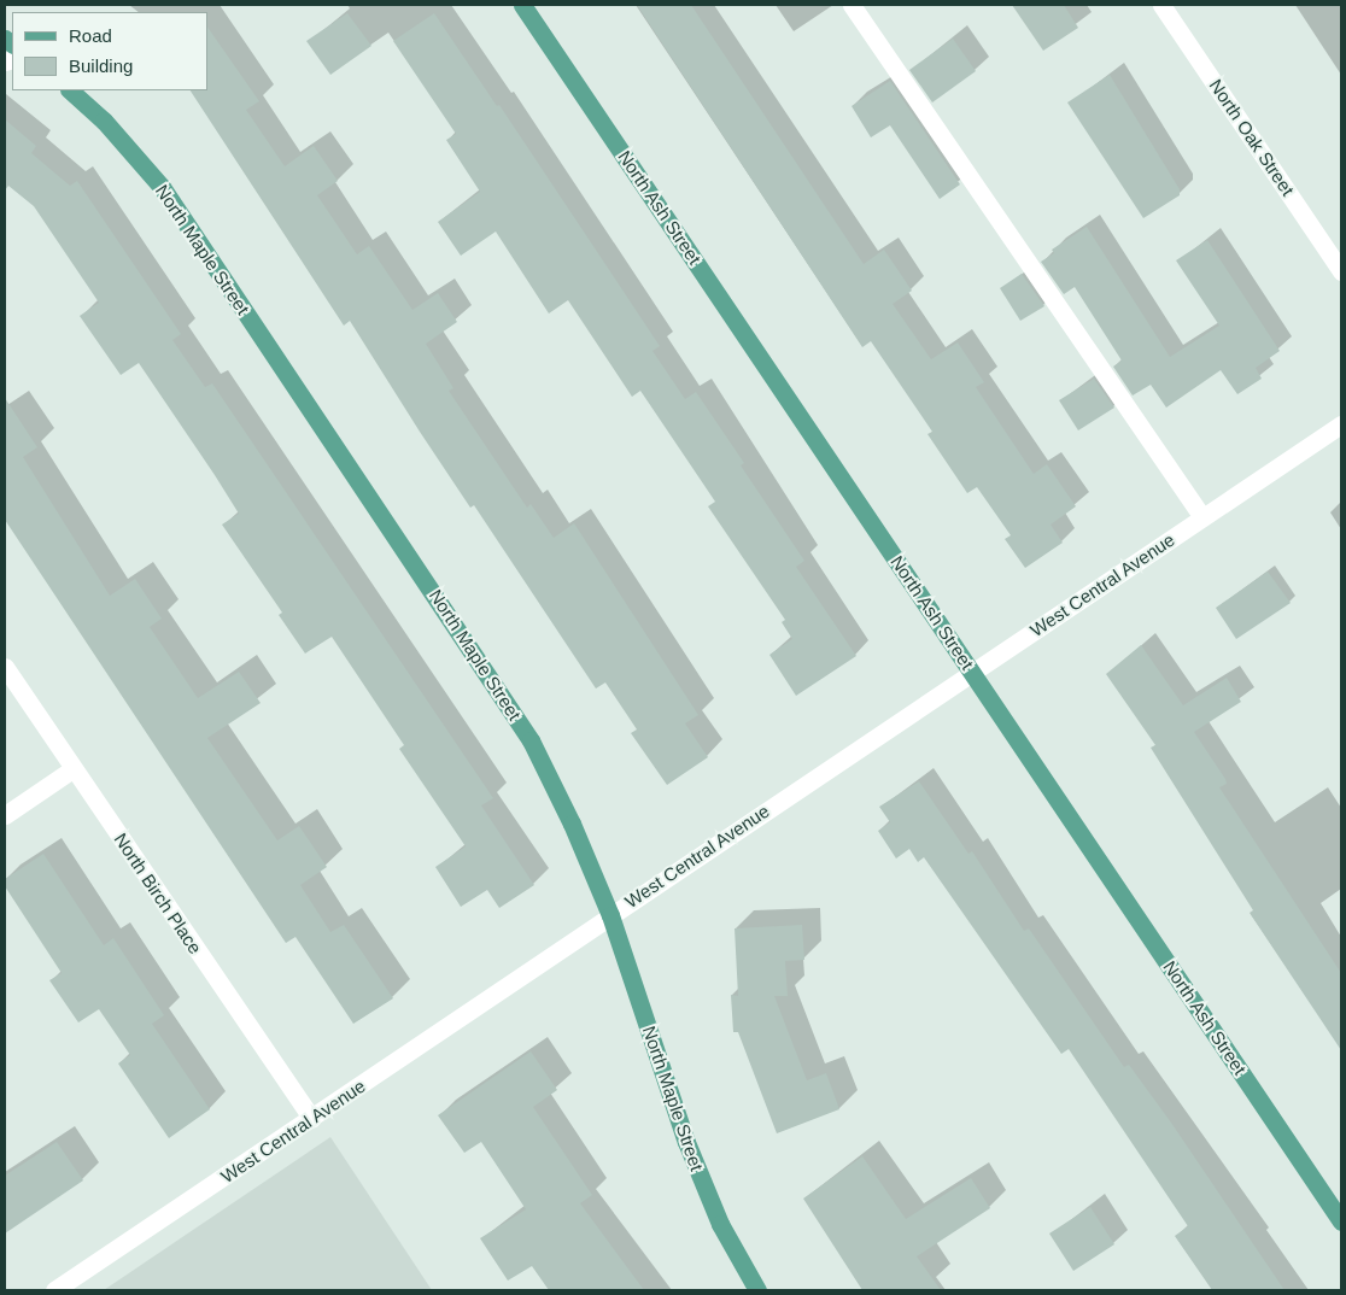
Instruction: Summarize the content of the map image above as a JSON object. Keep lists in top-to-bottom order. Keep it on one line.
{"streets":{"main road":["North Ash Street","North Maple Street"],"street":["North Oak Street","West Central Avenue","North Birch Place"]},"crossings":[["North Ash Street","West Central Avenue"],["North Maple Street","West Central Avenue"],["West Central Avenue","North Birch Place"]],"legend":["Road","Building"]}
